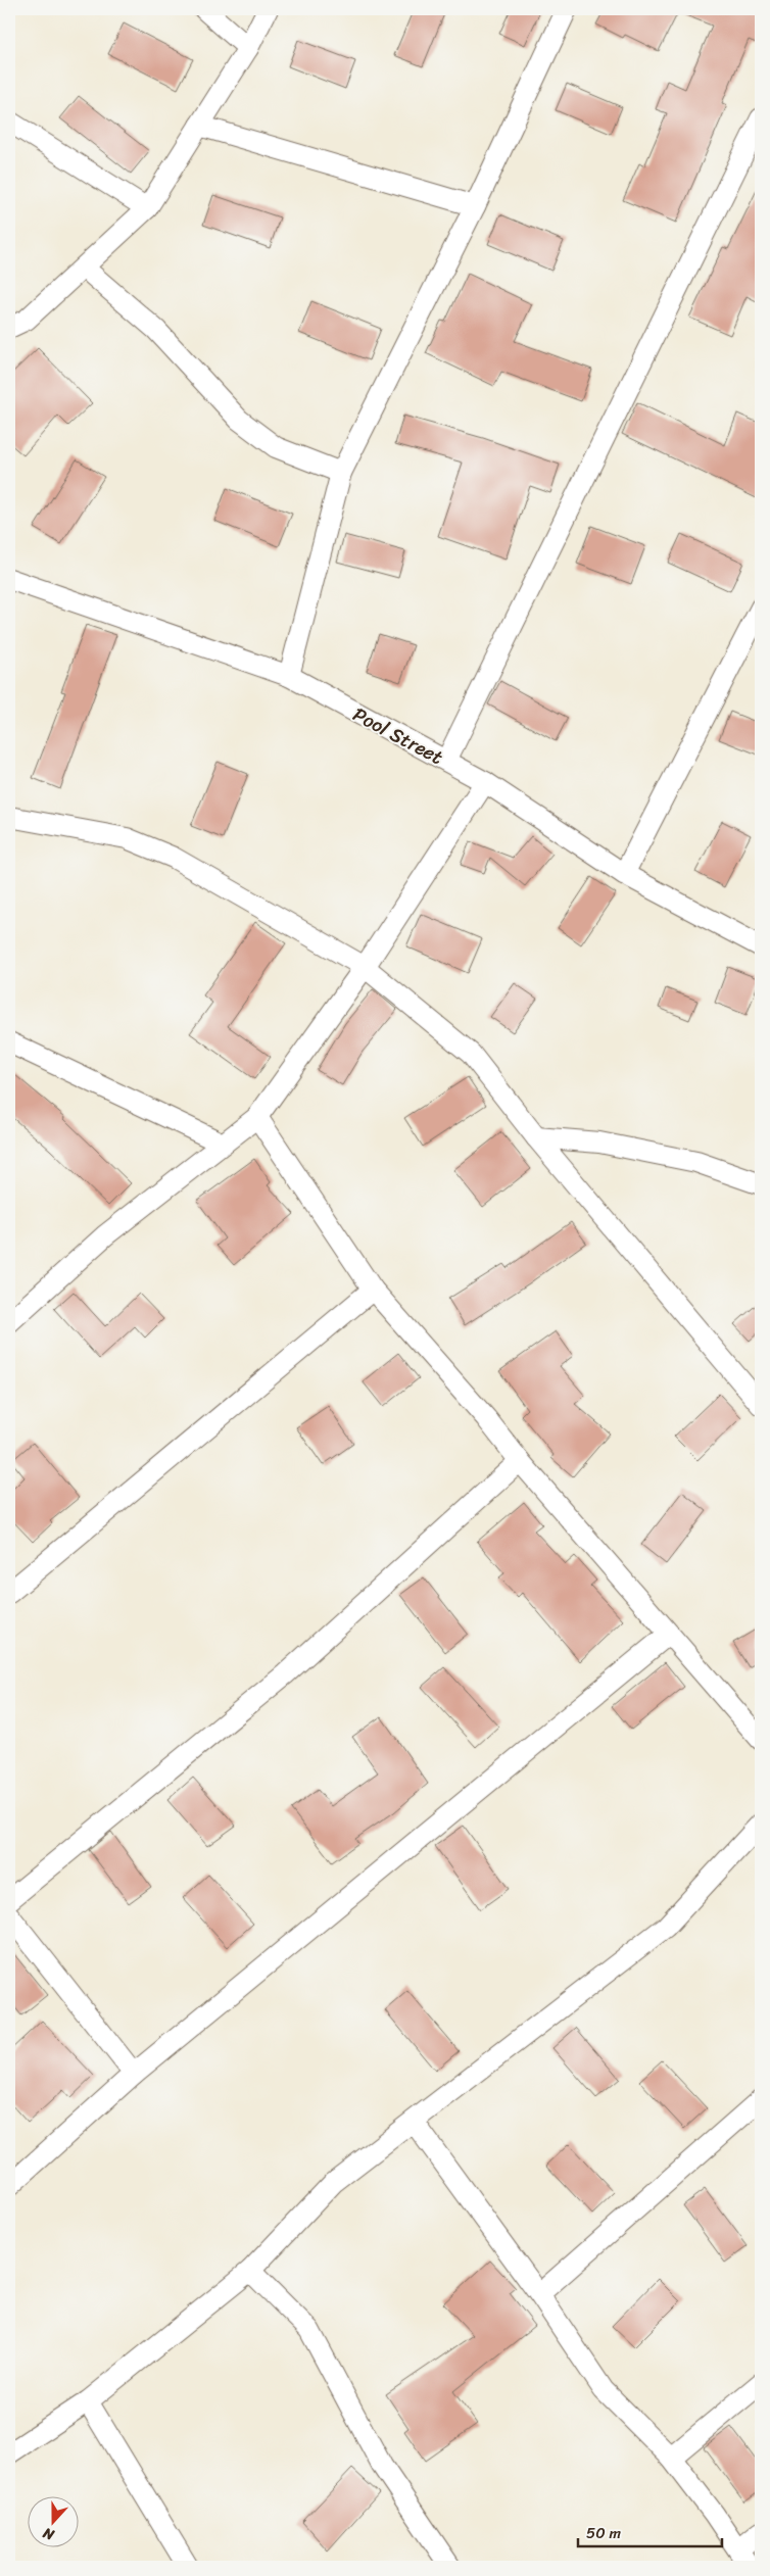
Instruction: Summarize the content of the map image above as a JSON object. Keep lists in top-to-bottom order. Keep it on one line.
{"streets":{"street":["Pool Street"]},"scale_bar":"50 m","north":"bottom"}
